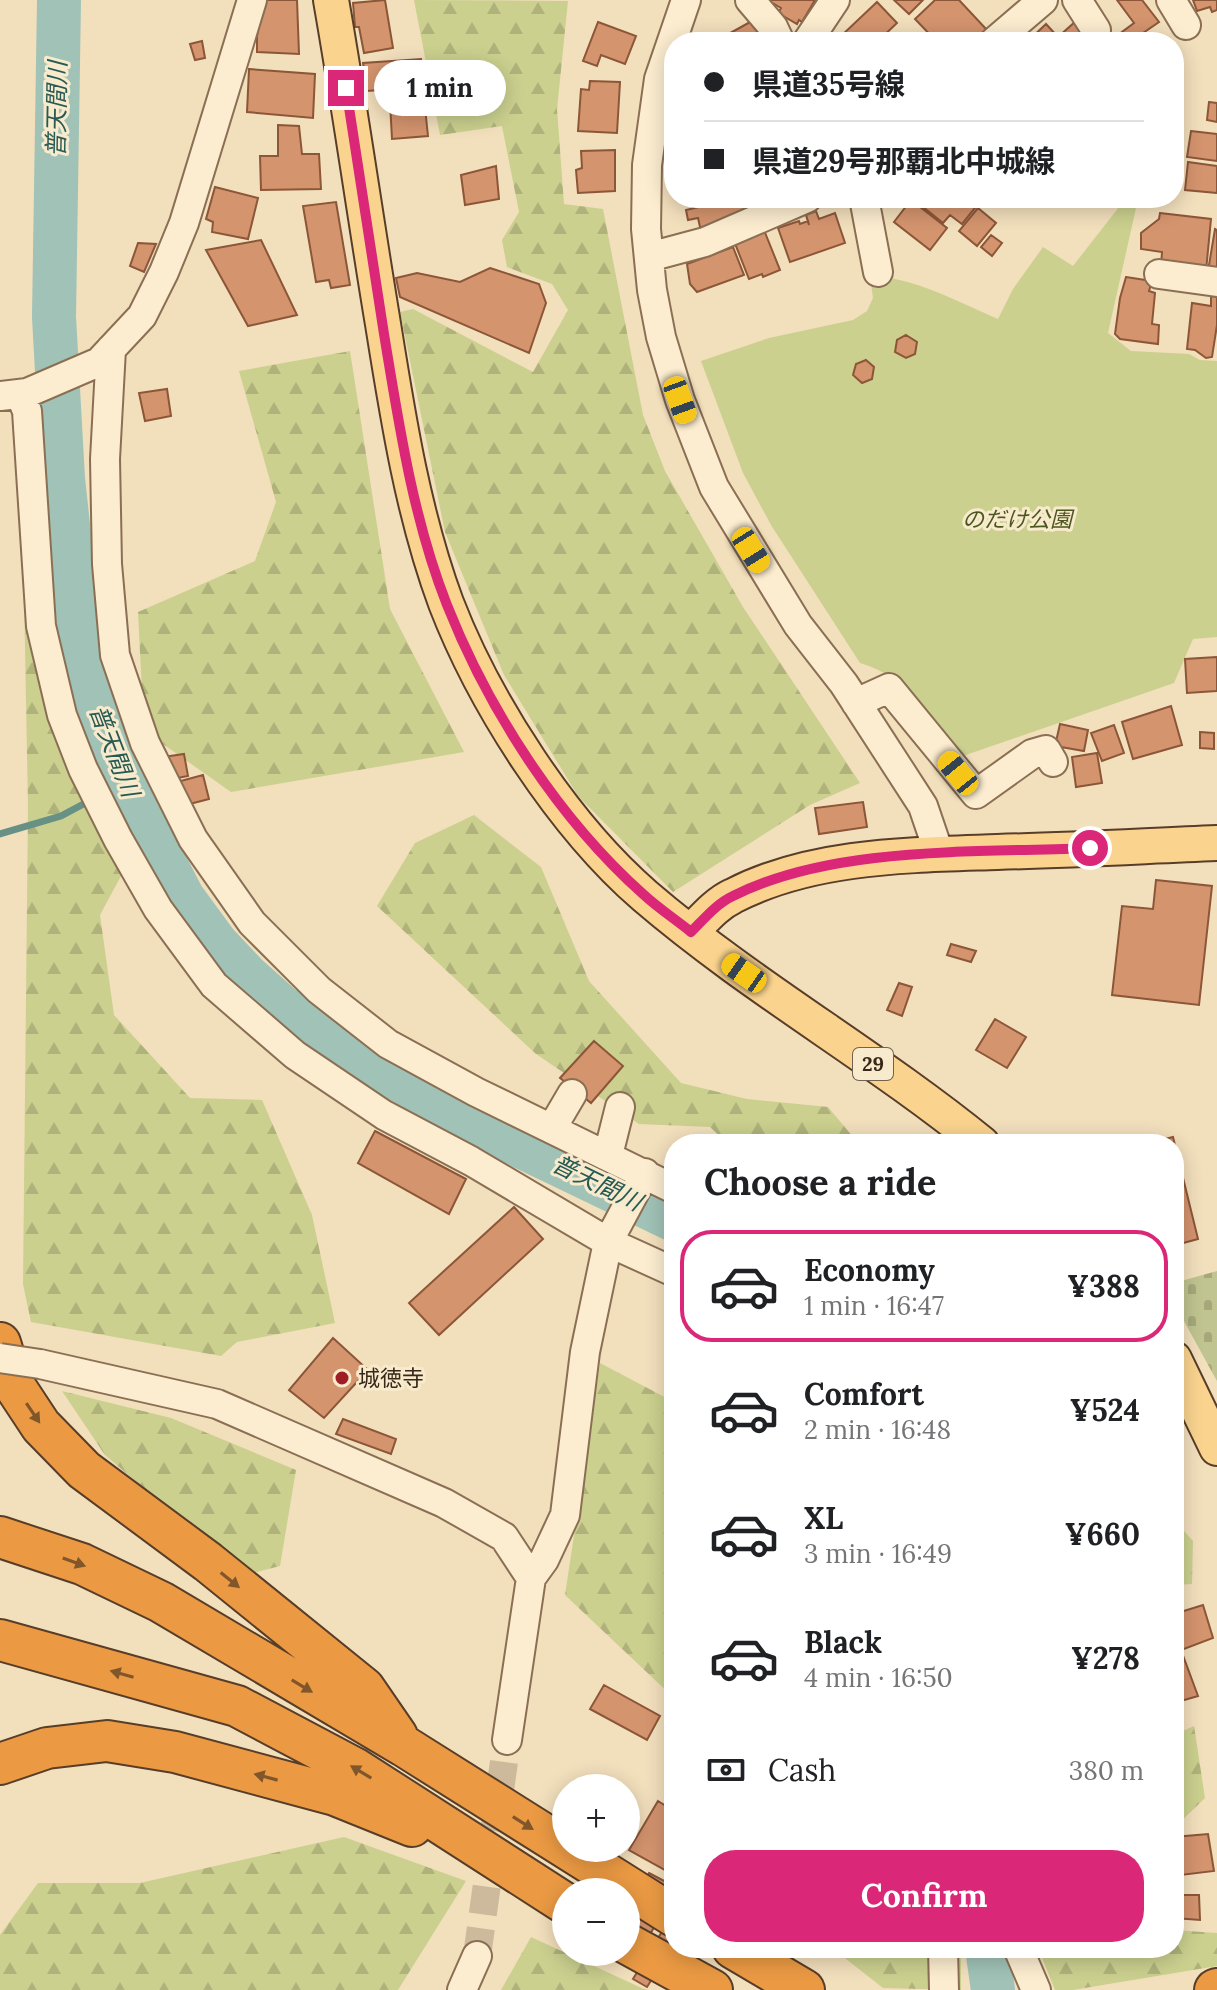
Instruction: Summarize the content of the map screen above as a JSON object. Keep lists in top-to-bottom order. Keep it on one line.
{"streets":{"main road":["29"]},"water":["普天間川"],"parks":["のだけ公園"],"places":["城徳寺"],"page":{"banner":["県道35号線","県道29号那覇北中城線"],"bubble":"1 min","heading":"Choose a ride","list":[{"name":"Economy","note":"1 min · 16:47","value":"¥388"},{"name":"Comfort","note":"2 min · 16:48","value":"¥524"},{"name":"XL","note":"3 min · 16:49","value":"¥660"},{"name":"Black","note":"4 min · 16:50","value":"¥278"}],"pay":["Cash","380 m"],"map_buttons":["+","−"],"buttons":"Confirm"}}
